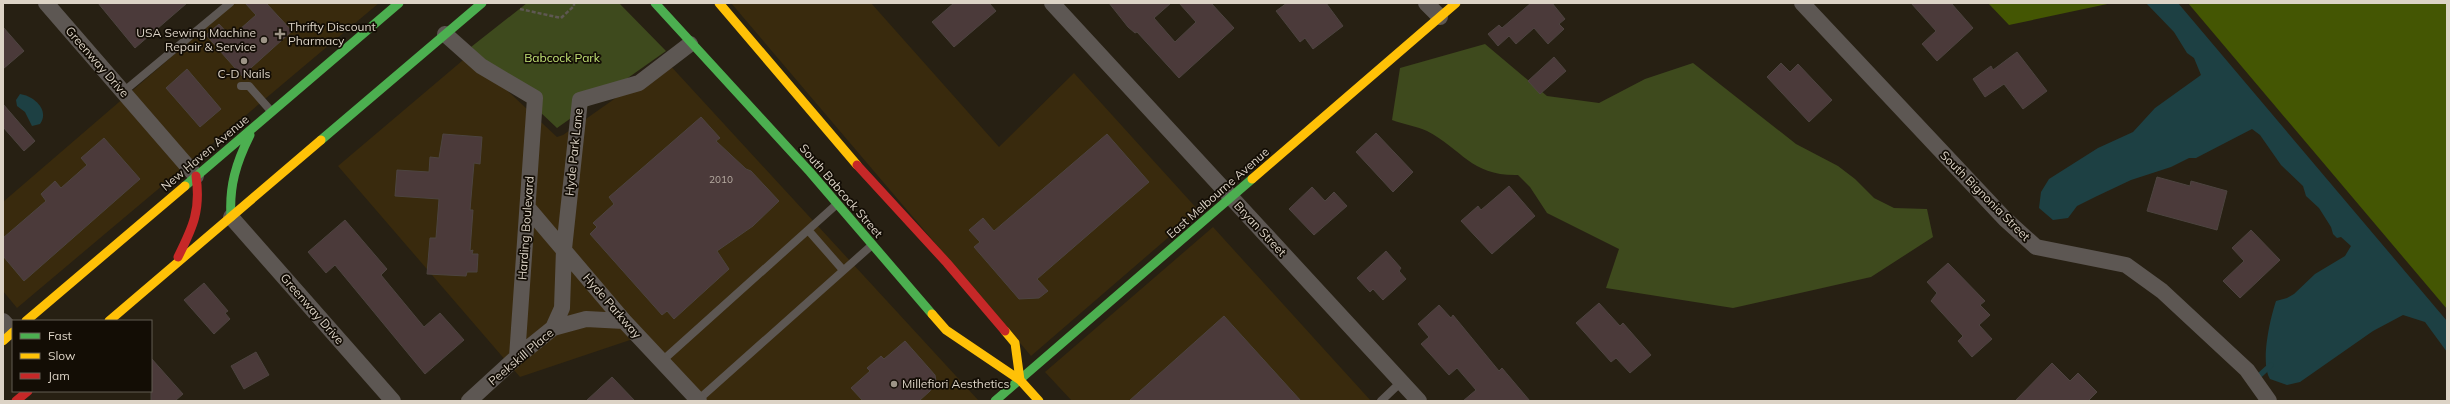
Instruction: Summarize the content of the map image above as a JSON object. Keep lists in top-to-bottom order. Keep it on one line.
{"streets":{"main road":["New Haven Avenue","South Babcock Street","East Melbourne Avenue"],"street":["Greenway Drive","Hyde Park Lane","South Bignonia Street","Harding Boulevard","Bryan Street","Hyde Parkway","Peekskill Place"]},"crossings":[["Greenway Drive","New Haven Avenue"],["Hyde Park Lane","South Babcock Street"],["Hyde Park Lane","Hyde Parkway"],["Hyde Park Lane","Peekskill Place"],["South Babcock Street","East Melbourne Avenue"],["East Melbourne Avenue","Bryan Street"],["Harding Boulevard","Hyde Parkway"],["Harding Boulevard","Peekskill Place"],["Hyde Parkway","Peekskill Place"]],"parks":["Babcock Park"],"places":{"health":["Thrifty Discount Pharmacy"],"other":["USA Sewing Machine Repair & Service","C-D Nails","Millefiori Aesthetics"]},"house_numbers":["2010"],"legend":["Fast","Slow","Jam"]}
